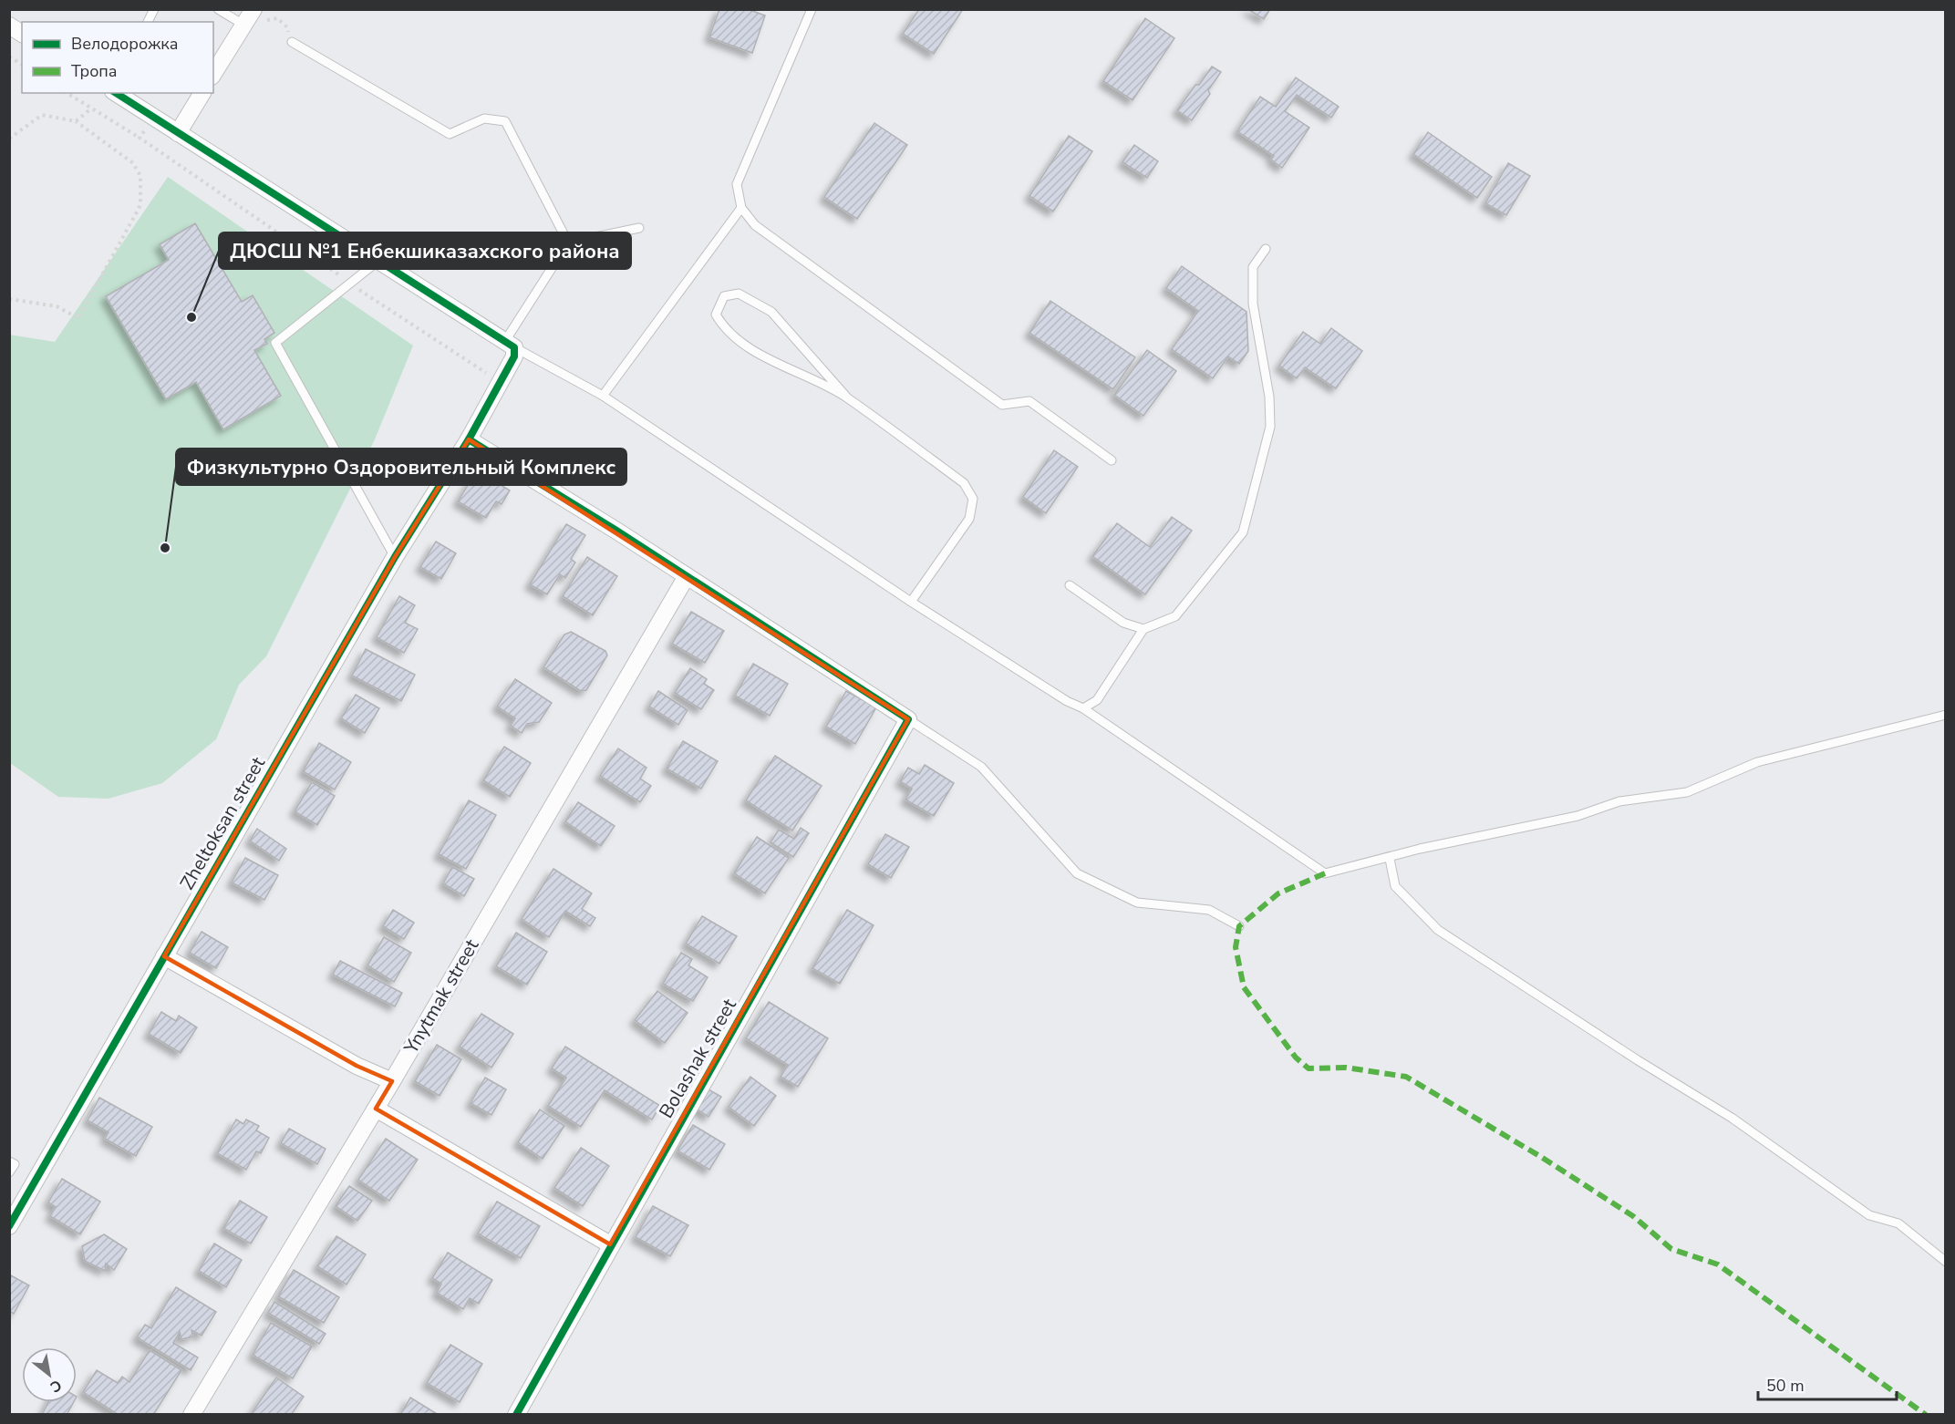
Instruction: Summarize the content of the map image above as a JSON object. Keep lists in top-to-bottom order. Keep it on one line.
{"streets":{"street":["Zheltoksan street","Ynytmak street","Bolashak street"]},"places":["ДЮСШ №1 Енбекшиказахского района","Физкультурно Оздоровительный Комплекс"],"legend":["Велодорожка","Тропа"],"scale_bar":"50 m","north":"bottom right"}
